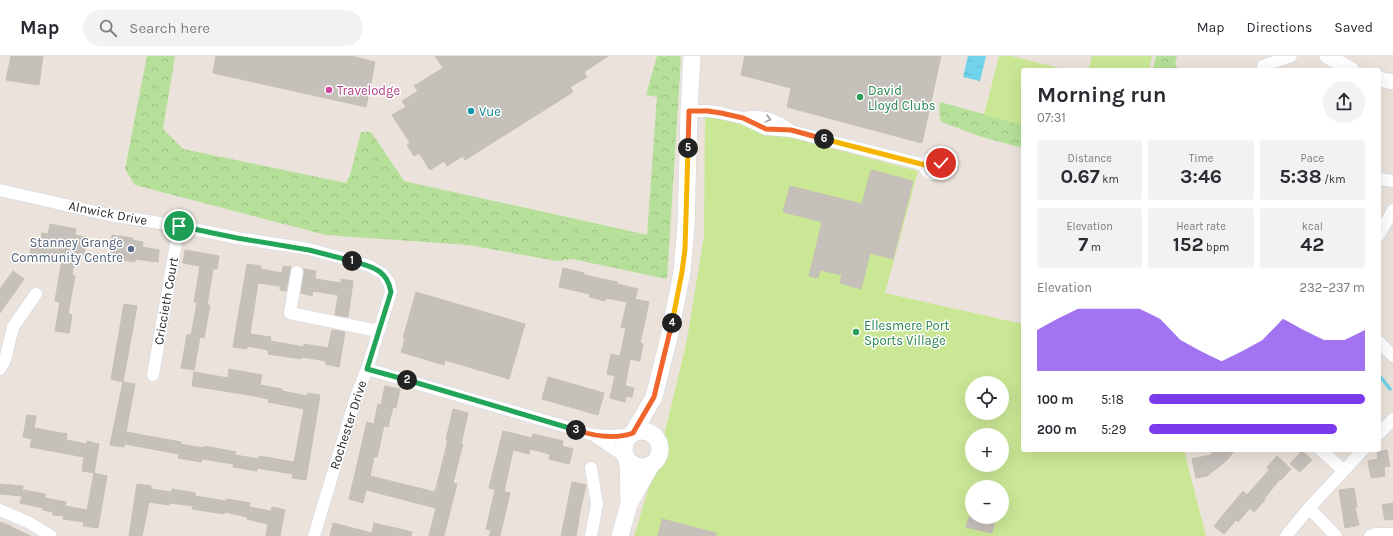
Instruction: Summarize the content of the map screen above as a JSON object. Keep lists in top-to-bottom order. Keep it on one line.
{"streets":{"street":["Alnwick Drive","Criccieth Court","Rochester Drive"]},"crossings":[["Alnwick Drive","Criccieth Court"],["Alnwick Drive","Rochester Drive"]],"places":["Travelodge","David Lloyd Clubs","Vue","Stanney Grange Community Centre","Ellesmere Port Sports Village"],"page":{"header":"Map","search":"Search here","nav":["Map","Directions","Saved"],"heading":["Morning run","07:31"],"pins":["6","5","1","4","2","3"],"stats":[["Distance","0.67 km"],["Time","3:46"],["Pace","5:38 /km"],["Elevation","7 m"],["Heart rate","152 bpm"],["kcal","42"]],"chart":["Elevation","232–237 m"],"map_buttons":["+","−"],"list":[{"name":"100 m","note":"5:18"},{"name":"200 m","note":"5:29"}]}}
